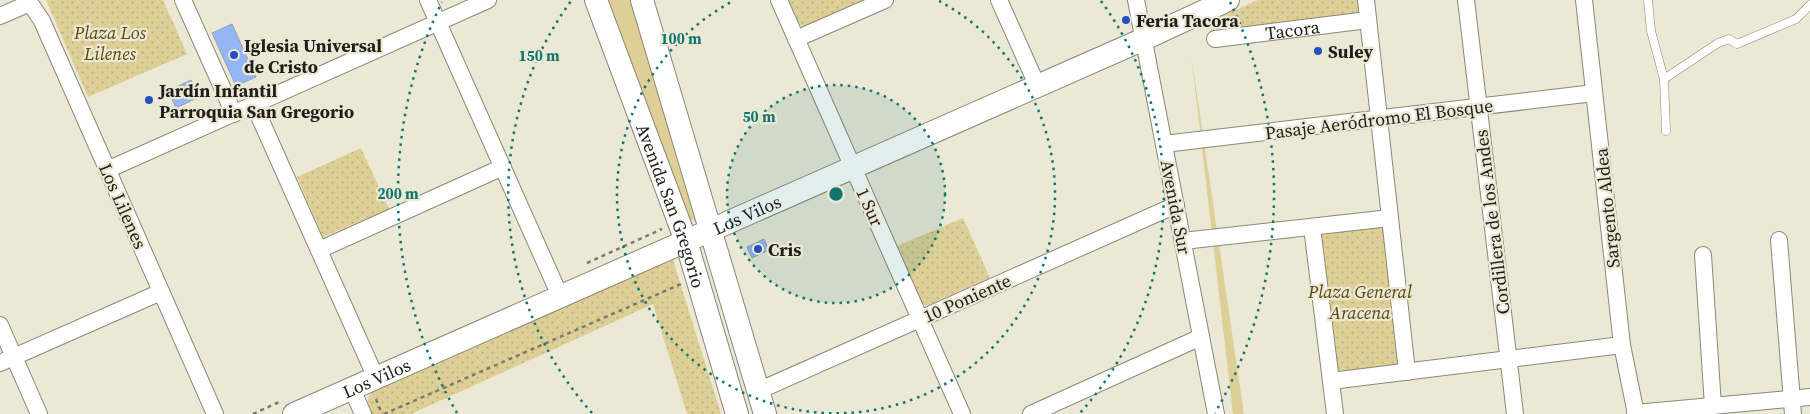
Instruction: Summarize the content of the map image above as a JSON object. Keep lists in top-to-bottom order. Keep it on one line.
{"streets":{"street":["Tacora","Pasaje Aeródromo El Bosque","Los Lilenes","Avenida San Gregorio","1 Sur","Avenida Sur","Sargento Aldea","Los Vilos","Cordillera de los Andes","10 Poniente"]},"crossings":[["Pasaje Aeródromo El Bosque","Avenida Sur"],["Pasaje Aeródromo El Bosque","Sargento Aldea"],["Pasaje Aeródromo El Bosque","Cordillera de los Andes"],["Avenida San Gregorio","Los Vilos"],["Avenida San Gregorio","10 Poniente"],["1 Sur","Los Vilos"],["1 Sur","10 Poniente"],["Avenida Sur","Los Vilos"],["Avenida Sur","10 Poniente"]],"parks":["Plaza Los Lilenes","Plaza General Aracena"],"places":["Feria Tacora","Suley","Iglesia Universal de Cristo","Jardín Infantil Parroquia San Gregorio","Cris"],"rings":["100 m","150 m","50 m","200 m"]}
